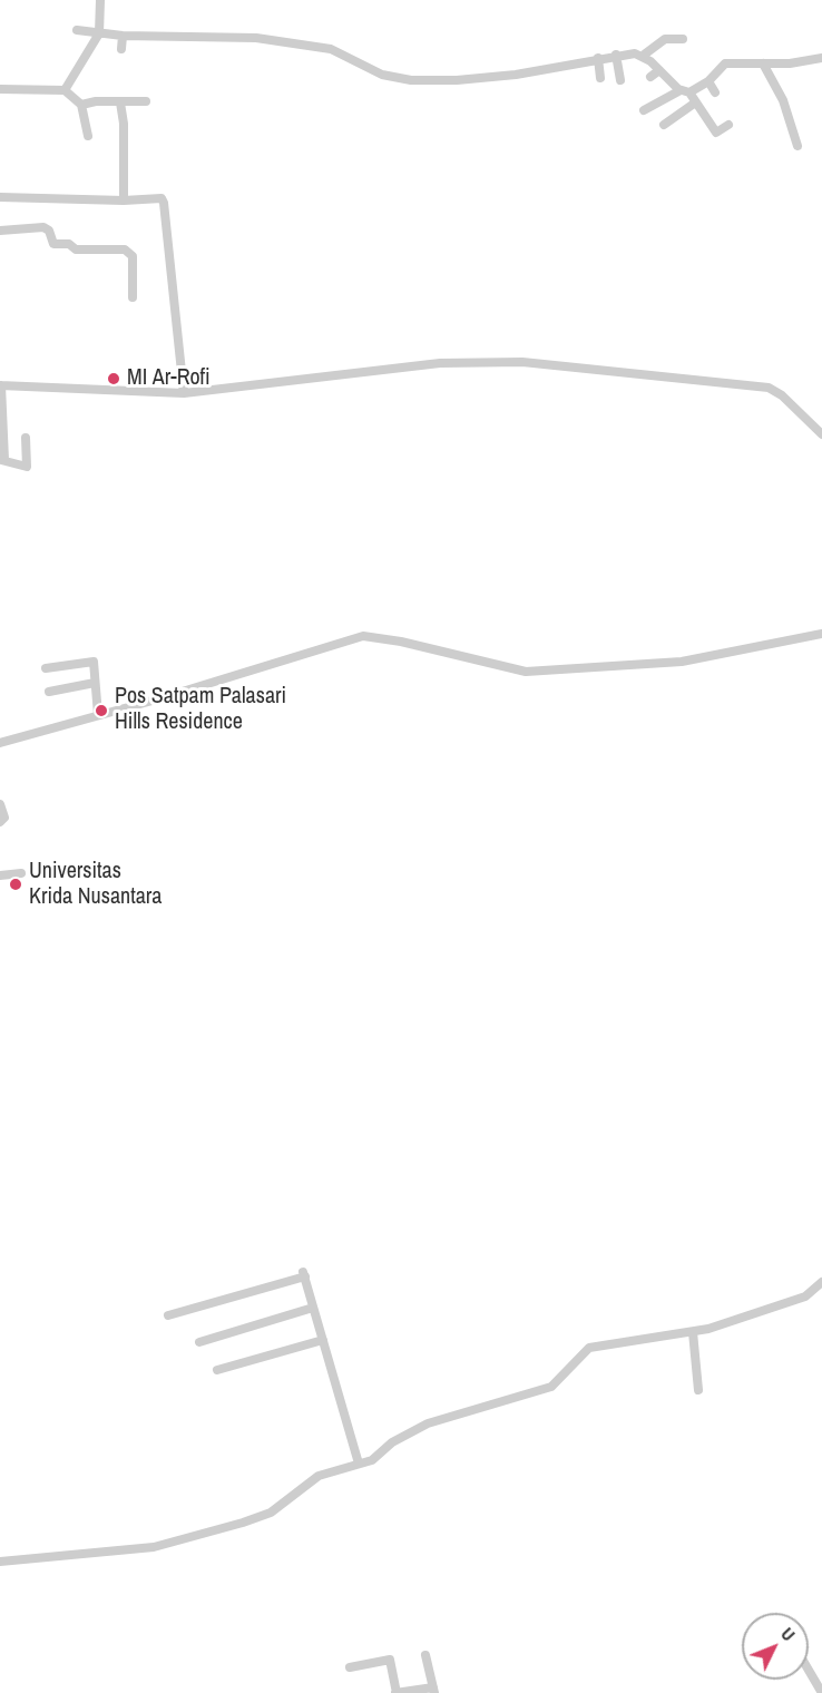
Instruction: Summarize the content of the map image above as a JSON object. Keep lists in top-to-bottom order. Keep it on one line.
{"places":["MI Ar-Rofi","Pos Satpam Palasari Hills Residence","Universitas Krida Nusantara"],"north":"top right"}
